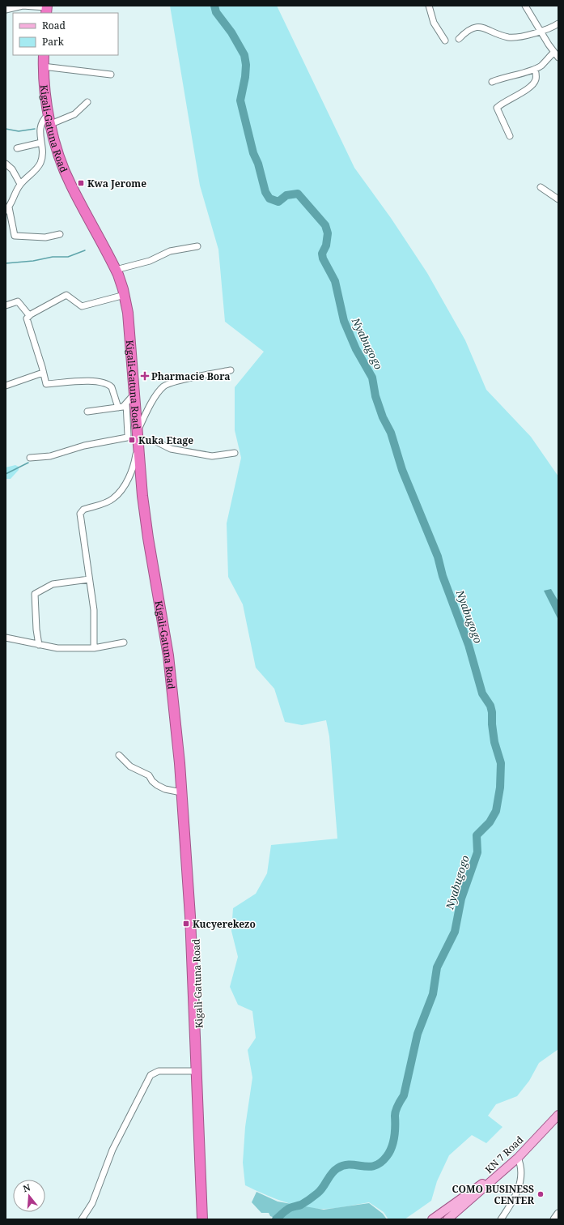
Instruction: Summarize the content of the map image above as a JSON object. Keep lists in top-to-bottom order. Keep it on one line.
{"streets":{"highway":["Kigali-Gatuna Road"],"main road":["KN 7 Road"]},"water":["Nyabugogo"],"places":{"transit":["Kwa Jerome","Kuka Etage","Kucyerekezo"],"health":["Pharmacie Bora"],"other":["COMO BUSINESS CENTER"]},"legend":["Road","Park"],"north":"top"}
